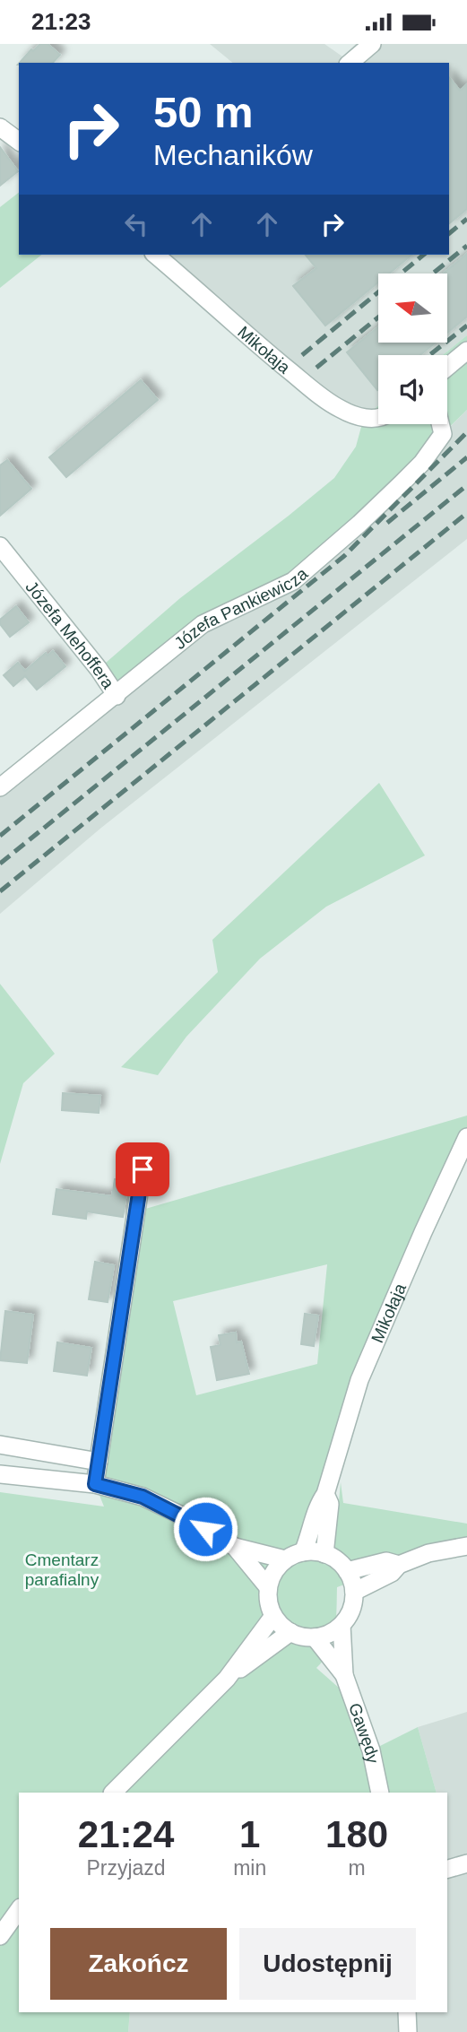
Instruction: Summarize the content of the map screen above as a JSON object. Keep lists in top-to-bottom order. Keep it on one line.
{"streets":{"street":["Mikołaja","Józefa Pankiewicza","Józefa Mehoffera","Gawędy"]},"crossings":[["Mikołaja","Gawędy"],["Józefa Pankiewicza","Józefa Mehoffera"]],"parks":["Cmentarz parafialny"],"north":"left","page":{"status":"21:23","turn":["50 m","Mechaników"],"eta":["21:24","Przyjazd","1","min","180","m"],"buttons":["Zakończ","Udostępnij"]}}
